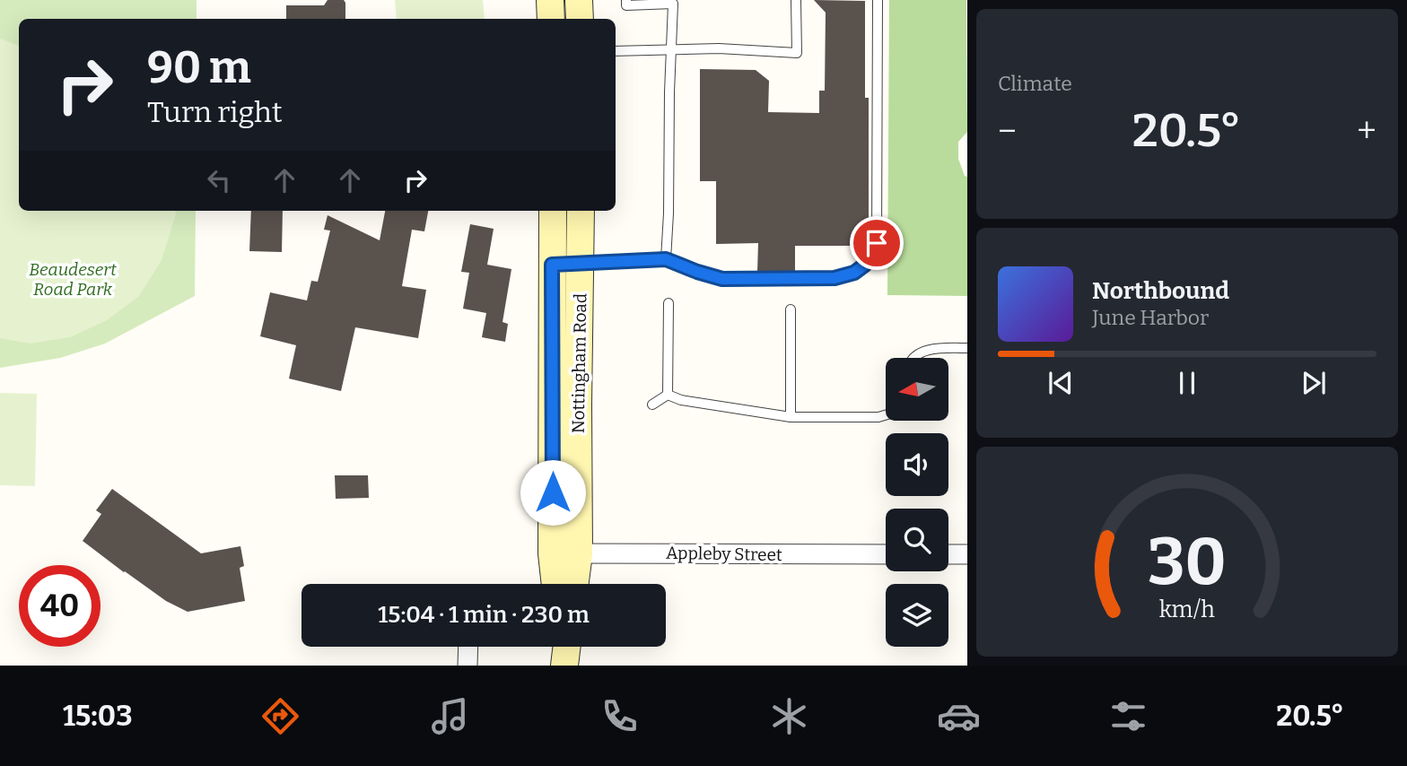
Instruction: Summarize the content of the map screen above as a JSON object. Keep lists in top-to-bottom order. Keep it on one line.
{"streets":{"street":["Nottingham Road","Appleby Street"]},"crossings":[["Nottingham Road","Appleby Street"]],"parks":["Beaudesert Road Park"],"north":"left","page":{"tile":"Climate","turn":["90 m","Turn right"],"heat":["−","20.5°","+"],"song":["Northbound","June Harbor"],"limit":"40","trip":"15:04 · 1 min · 230 m","tabs":["15:03","20.5°"],"gauge":["30","km/h"]}}
